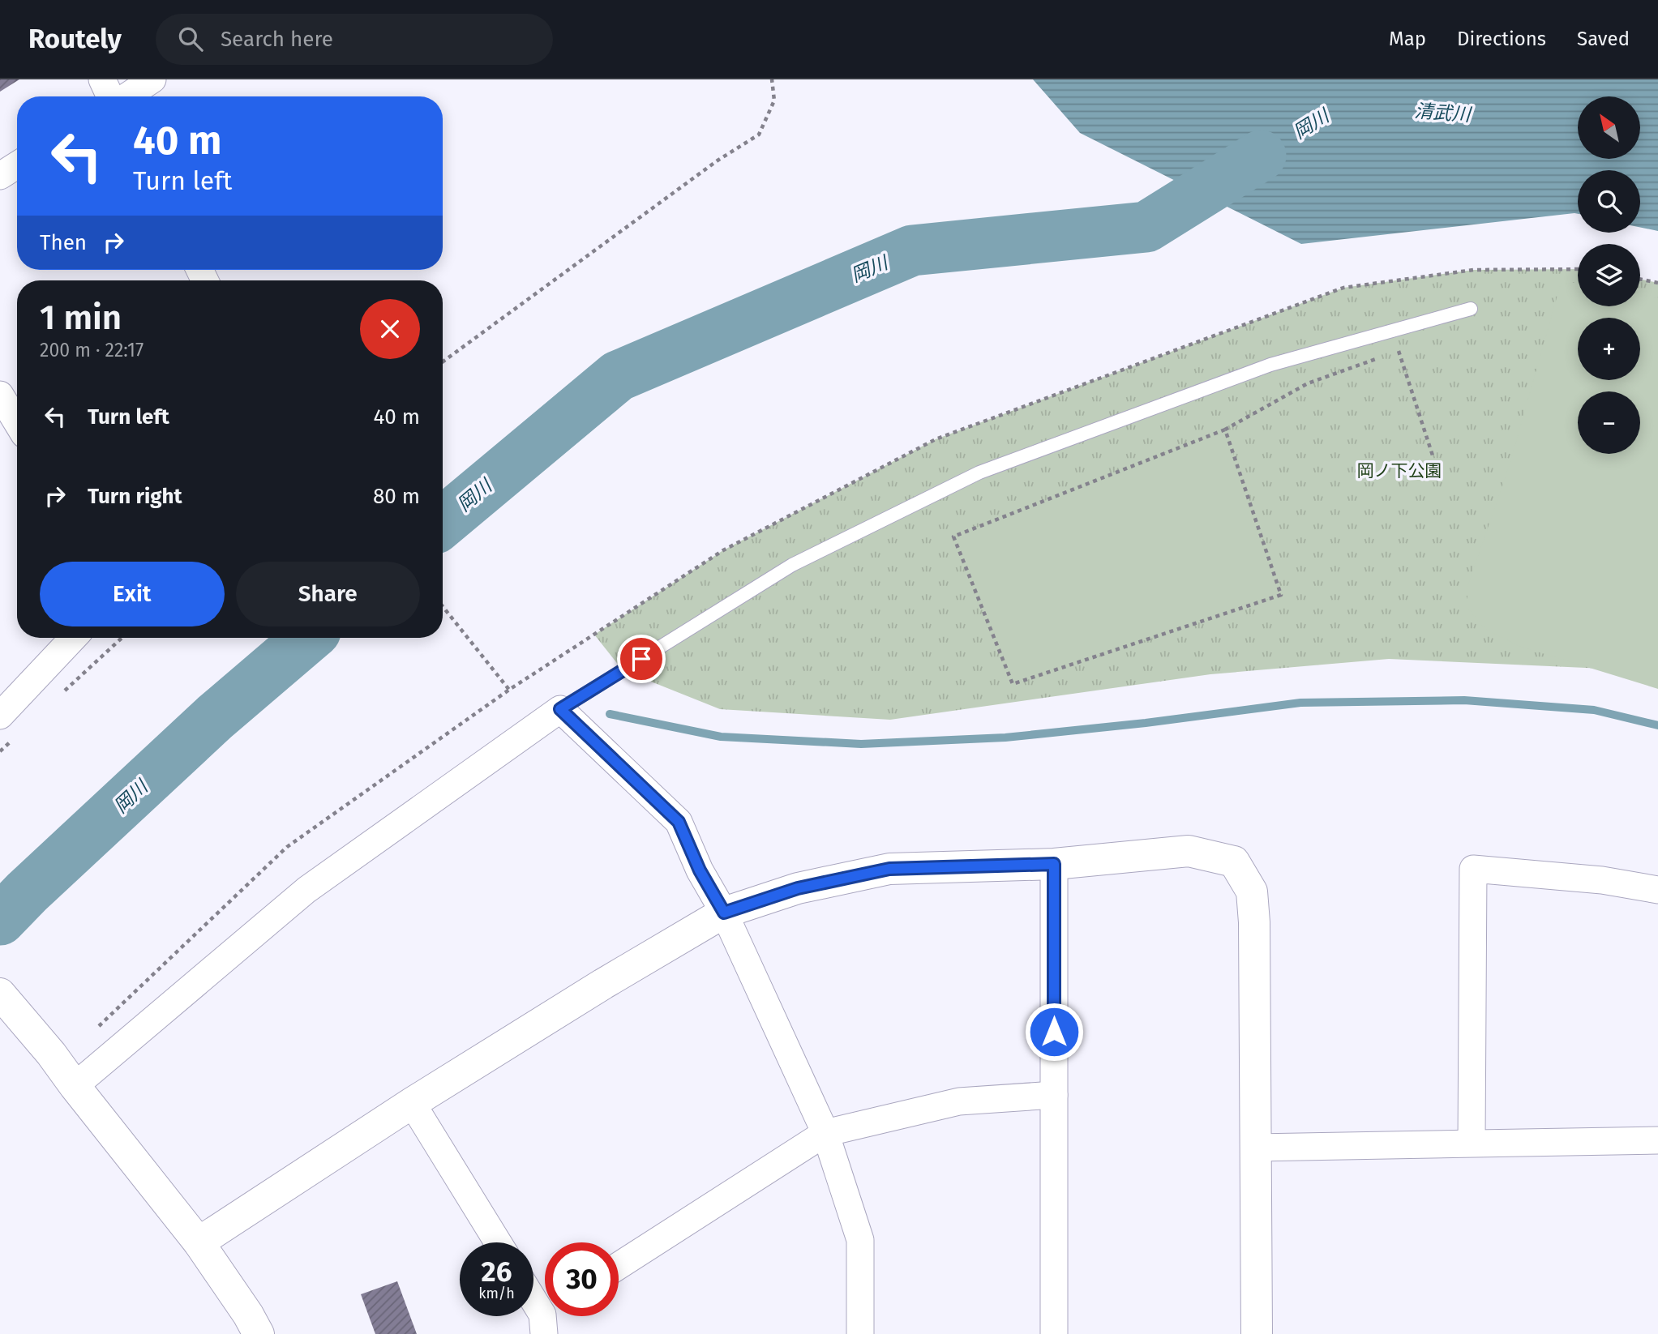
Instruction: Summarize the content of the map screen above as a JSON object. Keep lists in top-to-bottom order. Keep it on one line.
{"water":["清武川","岡川"],"parks":["岡ノ下公園"],"north":"top left","page":{"header":"Routely","search":"Search here","nav":["Map","Directions","Saved"],"map_buttons":["+","−"],"turn":["40 m","Turn left"],"then":"Then","heading":["1 min","200 m · 22:17"],"list":[{"name":"Turn left","value":"40 m"},{"name":"Turn right","value":"80 m"}],"buttons":["Exit","Share"],"speed":"26 km/h","limit":"30"}}
